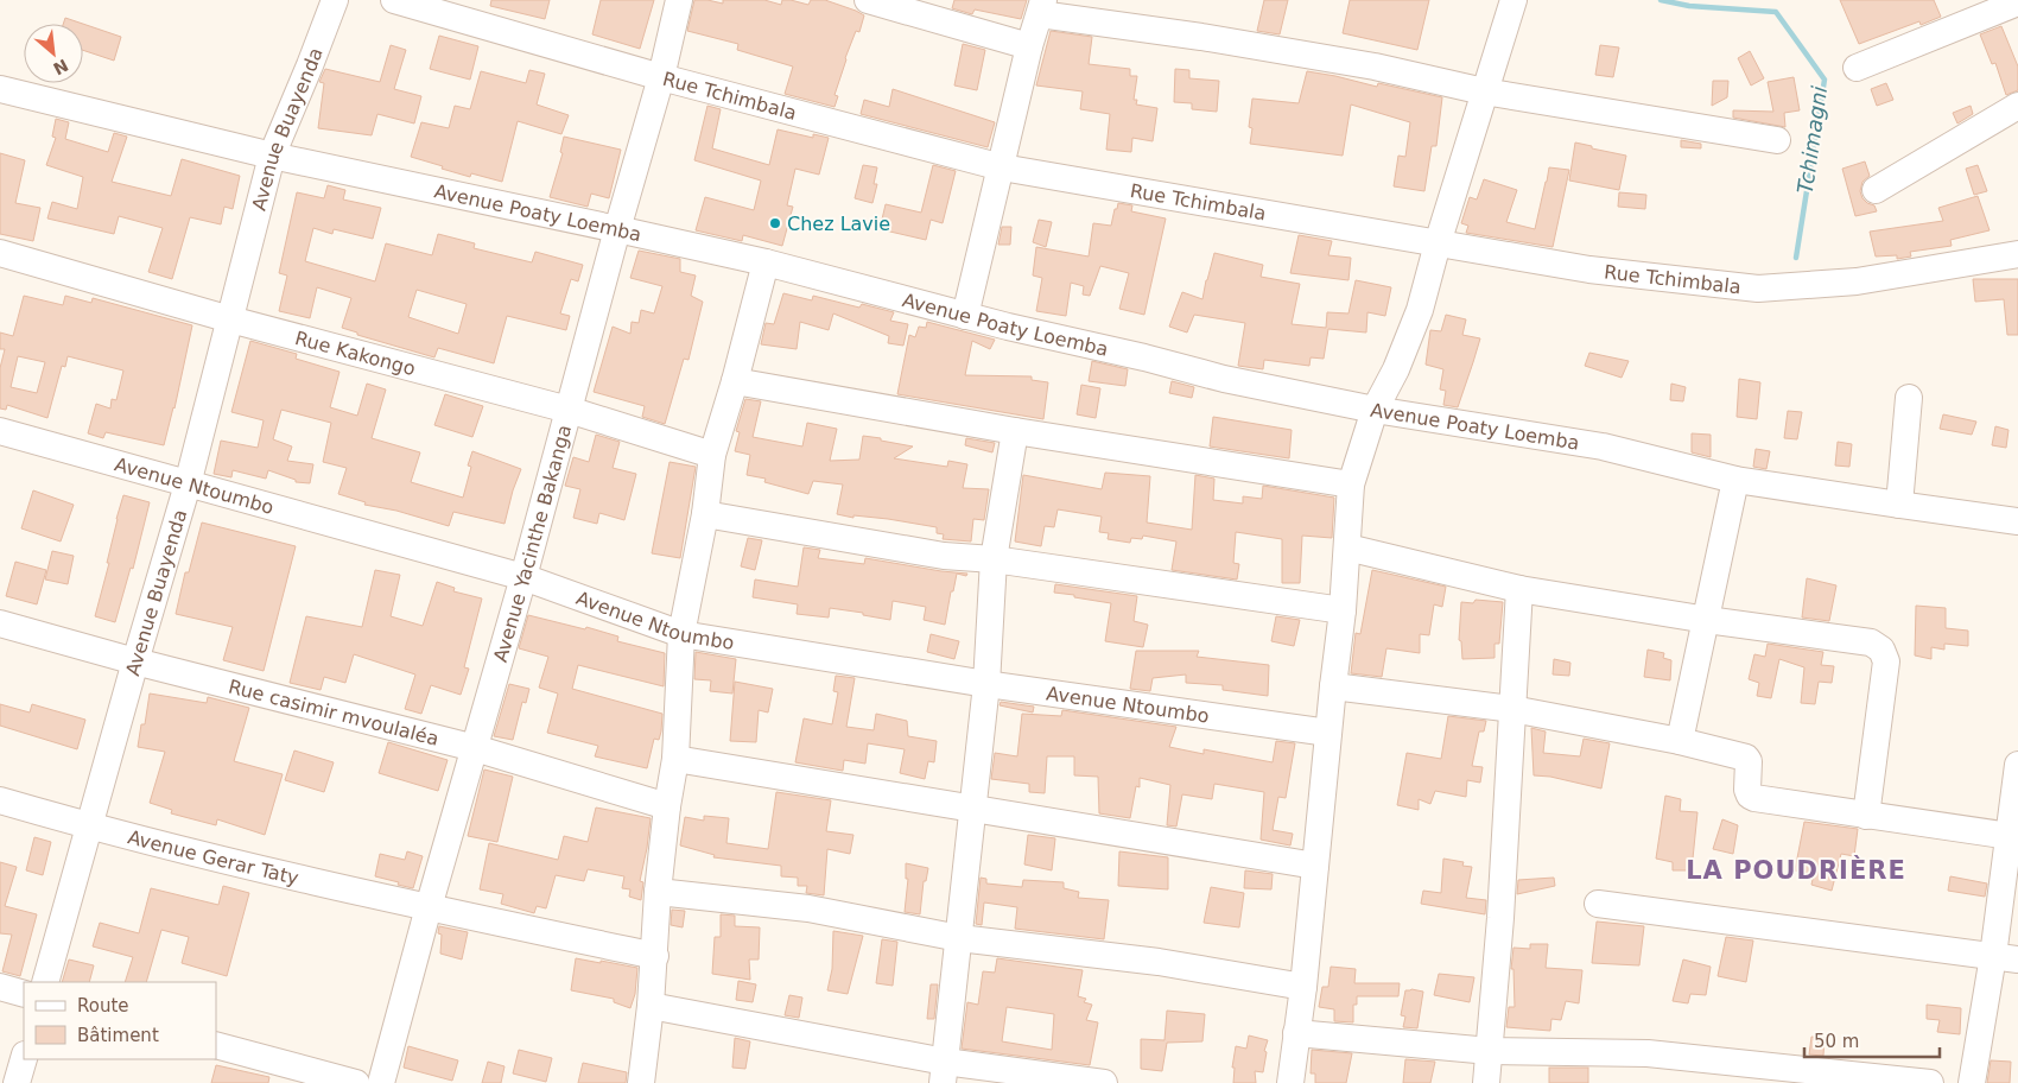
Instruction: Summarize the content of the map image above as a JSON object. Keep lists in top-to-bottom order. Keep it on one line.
{"streets":{"street":["Rue Tchimbala","Avenue Buayenda","Avenue Poaty Loemba","Rue Kakongo","Avenue Ntoumbo","Avenue Yacinthe Bakanga","Rue casimir mvoulaléa","Avenue Gerar Taty"]},"crossings":[["Rue Tchimbala","Avenue Yacinthe Bakanga"],["Avenue Buayenda","Avenue Poaty Loemba"],["Avenue Buayenda","Rue Kakongo"],["Avenue Buayenda","Avenue Ntoumbo"],["Avenue Buayenda","Rue casimir mvoulaléa"],["Avenue Buayenda","Avenue Gerar Taty"],["Avenue Poaty Loemba","Avenue Yacinthe Bakanga"],["Rue Kakongo","Avenue Yacinthe Bakanga"],["Avenue Ntoumbo","Avenue Yacinthe Bakanga"],["Avenue Yacinthe Bakanga","Rue casimir mvoulaléa"],["Avenue Yacinthe Bakanga","Avenue Gerar Taty"]],"districts":["LA POUDRIÈRE"],"water":["Tchimagni"],"places":["Chez Lavie"],"legend":["Route","Bâtiment"],"scale_bar":"50 m","north":"bottom right"}
